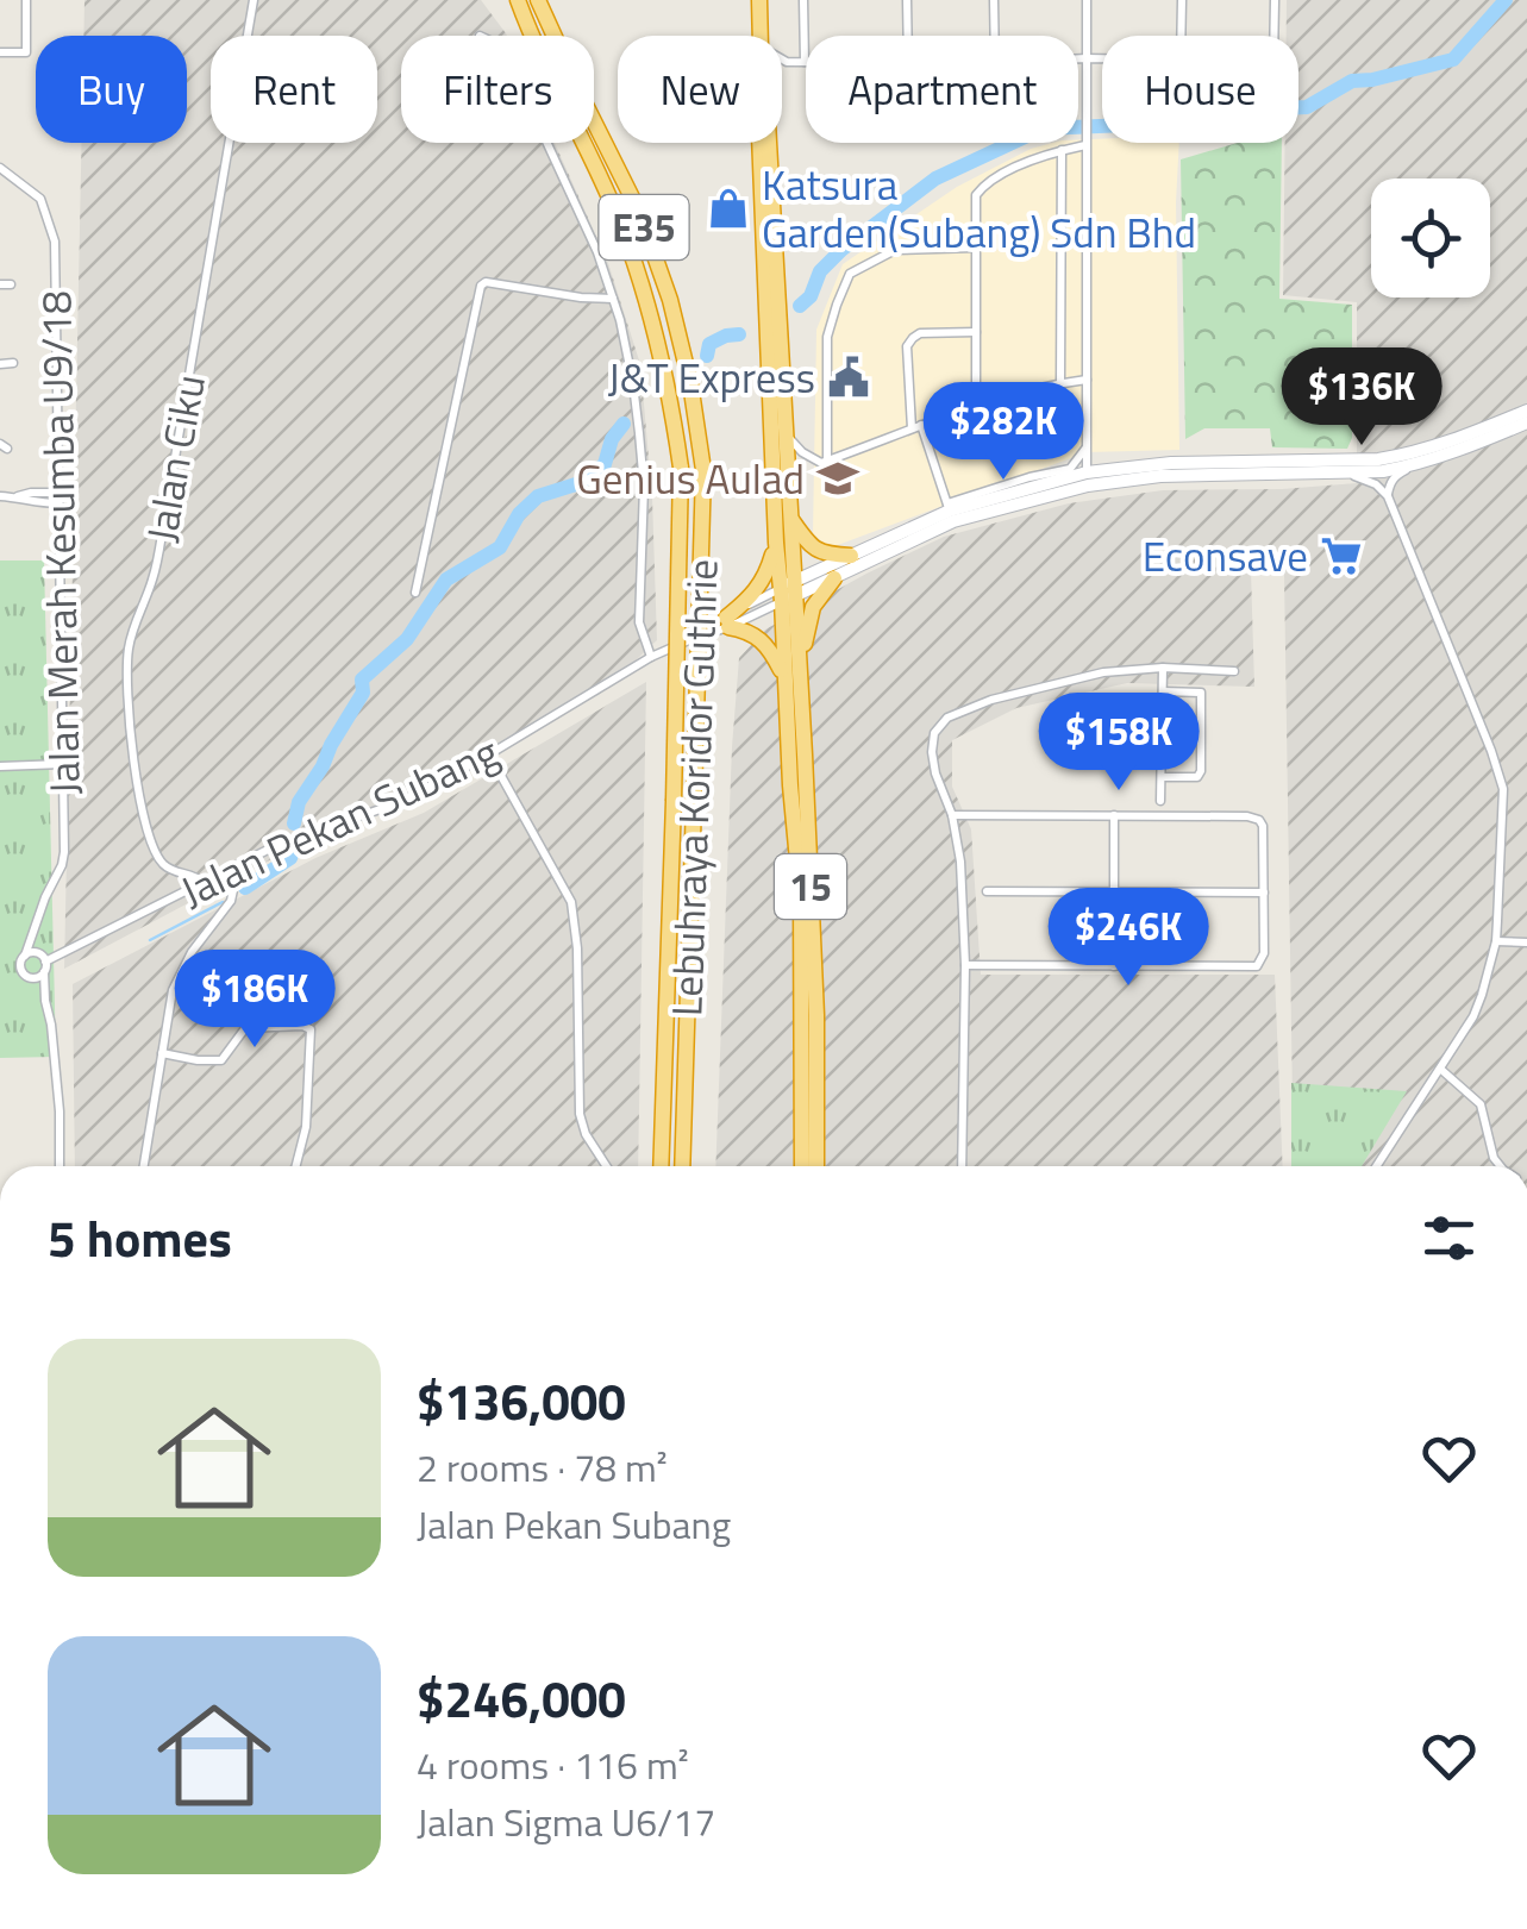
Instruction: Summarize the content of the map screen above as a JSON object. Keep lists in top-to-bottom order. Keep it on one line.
{"streets":{"highway":["E35","Lebuhraya Koridor Guthrie","15"],"street":["Jalan Ciku","Jalan Merah Kesumba U9/18","Jalan Pekan Subang"]},"crossings":[["Jalan Ciku","Jalan Pekan Subang"],["Jalan Merah Kesumba U9/18","Jalan Pekan Subang"],["Jalan Pekan Subang","15"]],"places":{"shop":["Katsura Garden(Subang) Sdn Bhd"],"public building":["J&T Express"],"school or university":["Genius Aulad"],"supermarket":["Econsave"]},"page":{"chip":["Buy","Rent","Filters","New","Apartment","House"],"price":["$136K","$282K","$158K","$246K","$186K"],"heading":"5 homes","list":[{"name":"$136,000","note":"2 rooms · 78 m² · Jalan Pekan Subang"},{"name":"$246,000","note":"4 rooms · 116 m² · Jalan Sigma U6/17"}]}}
